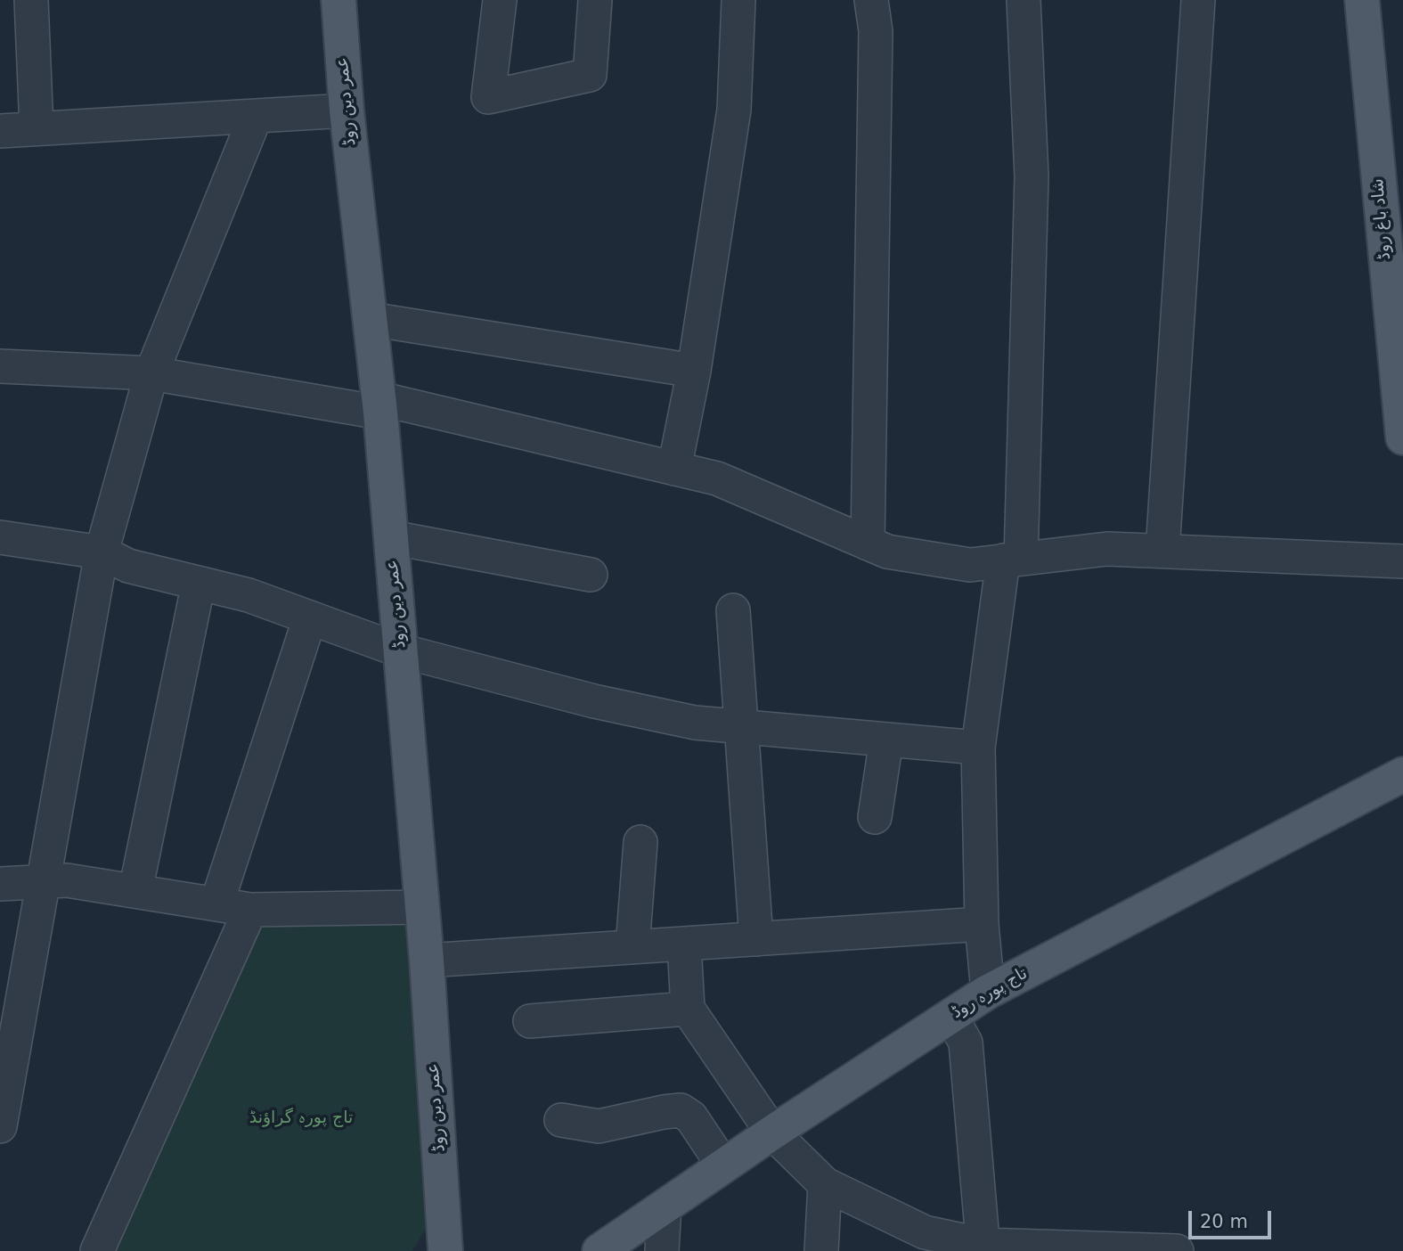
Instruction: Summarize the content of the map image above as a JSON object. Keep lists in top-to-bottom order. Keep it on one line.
{"streets":{"main road":["عمر دین روڈ","شاد باغ روڈ","تاج پورہ روڈ"]},"parks":["تاج پورہ گراؤنڈ"],"scale_bar":"20 m"}
